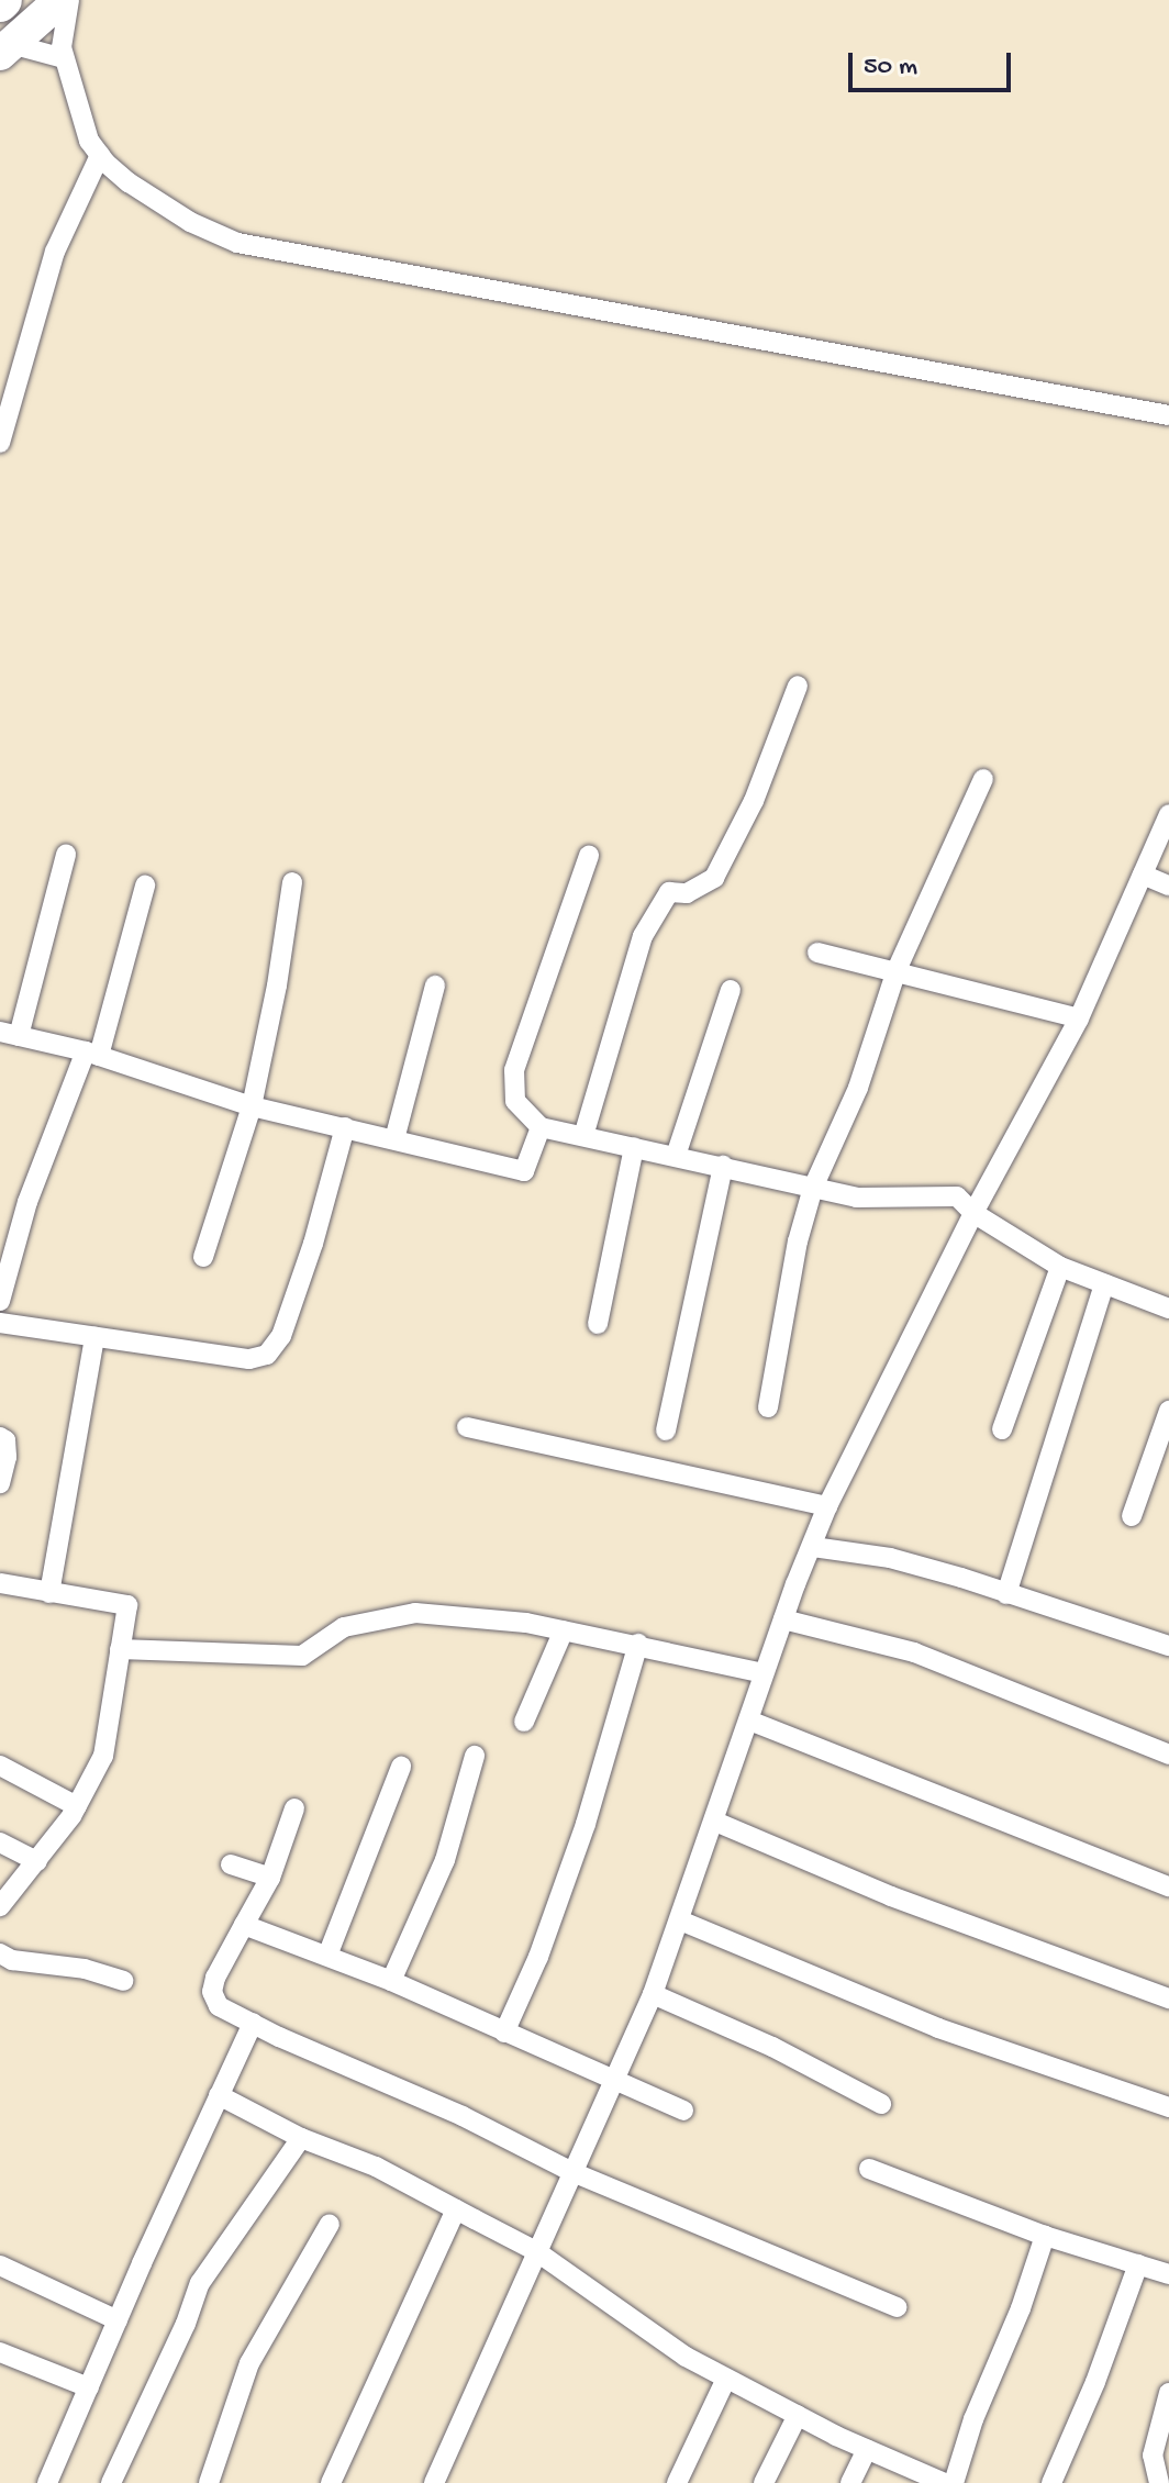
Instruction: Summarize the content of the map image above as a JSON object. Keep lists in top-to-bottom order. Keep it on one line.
{"scale_bar":"50 m"}
